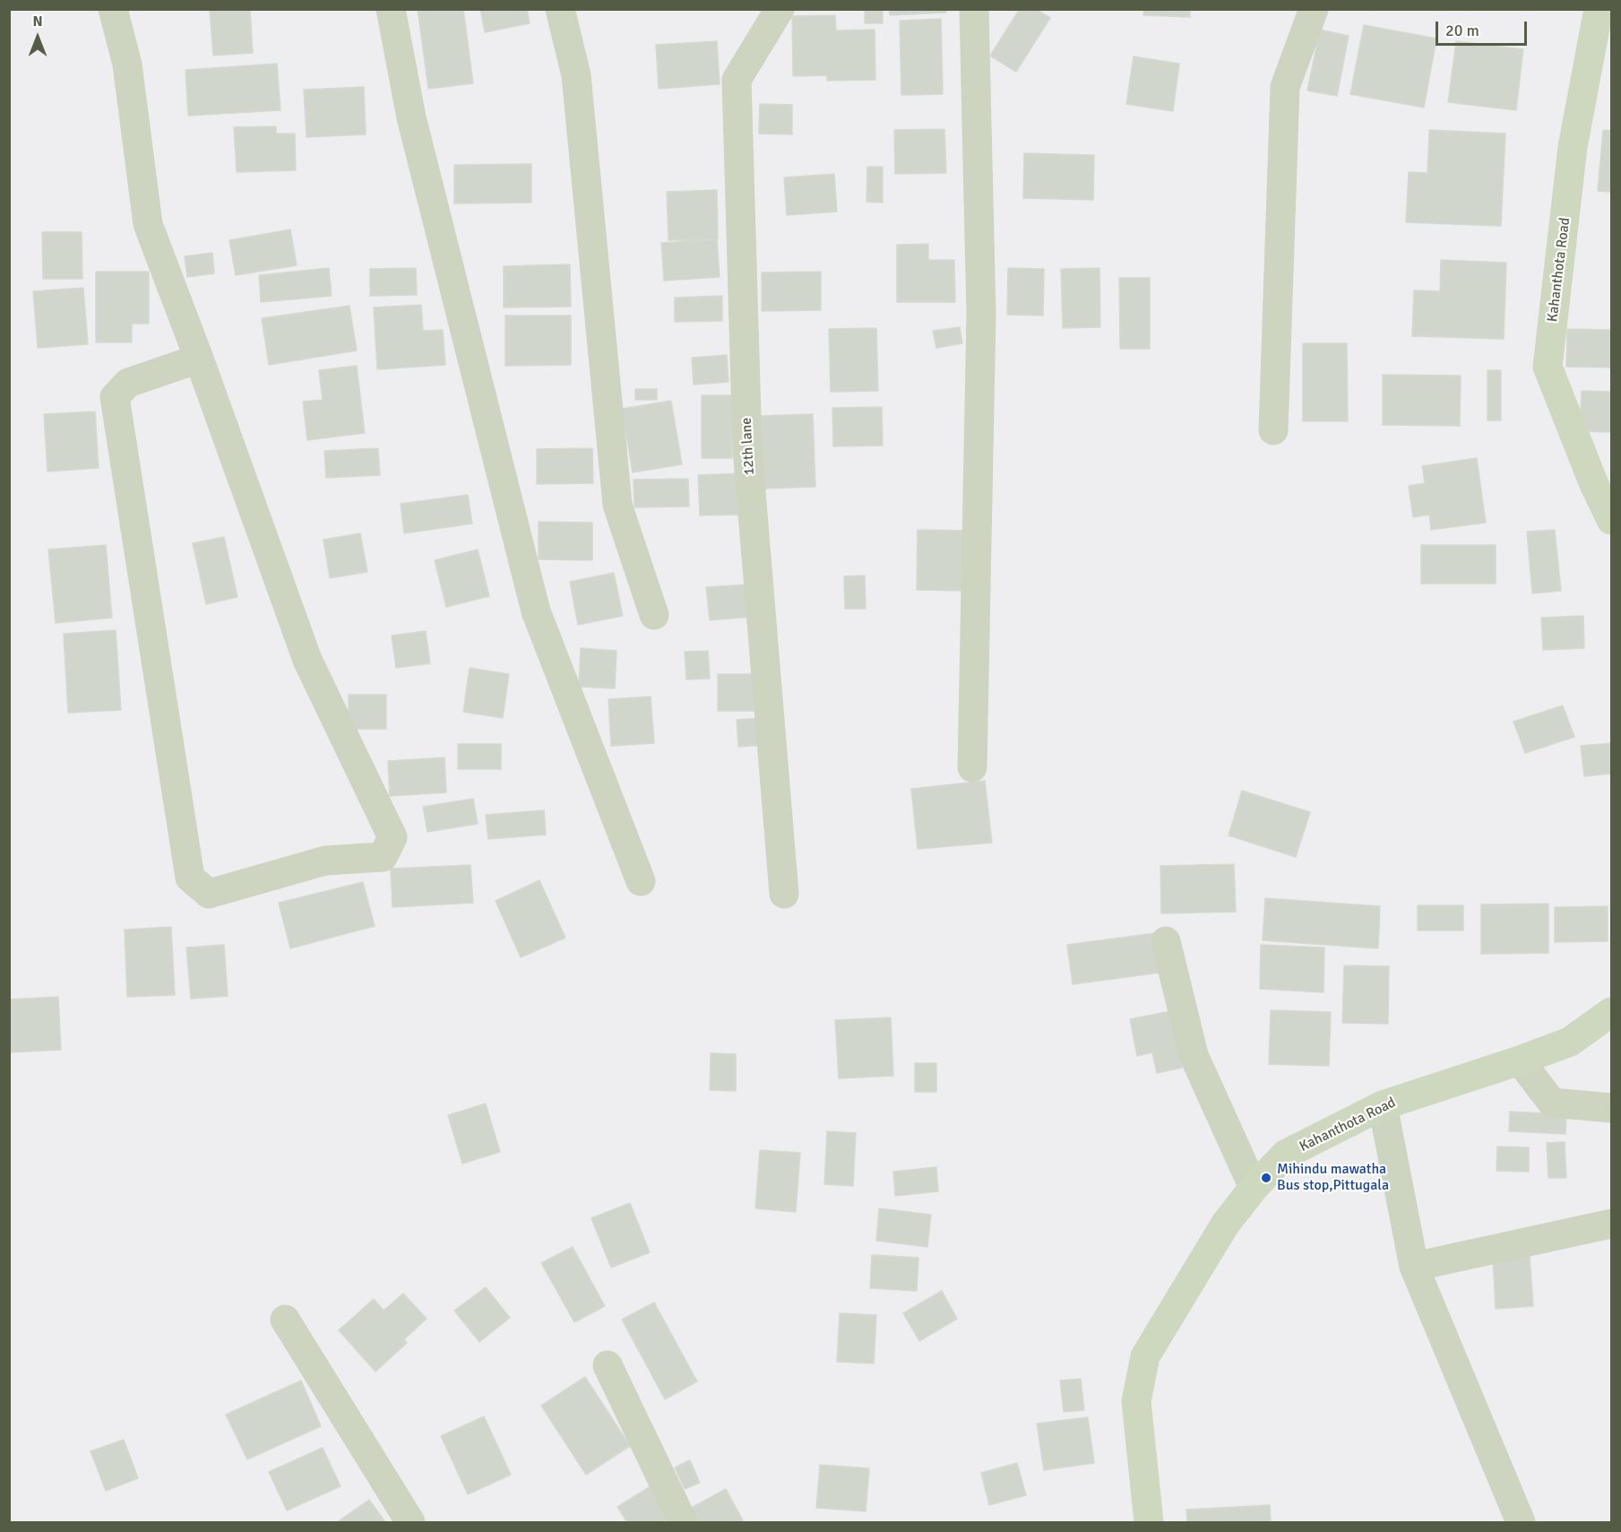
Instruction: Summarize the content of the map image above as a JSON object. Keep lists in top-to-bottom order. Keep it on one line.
{"streets":{"main road":["Kahanthota Road"],"street":["12th lane"]},"places":["Mihindu mawatha Bus stop,Pittugala"],"scale_bar":"20 m","north":"top"}
